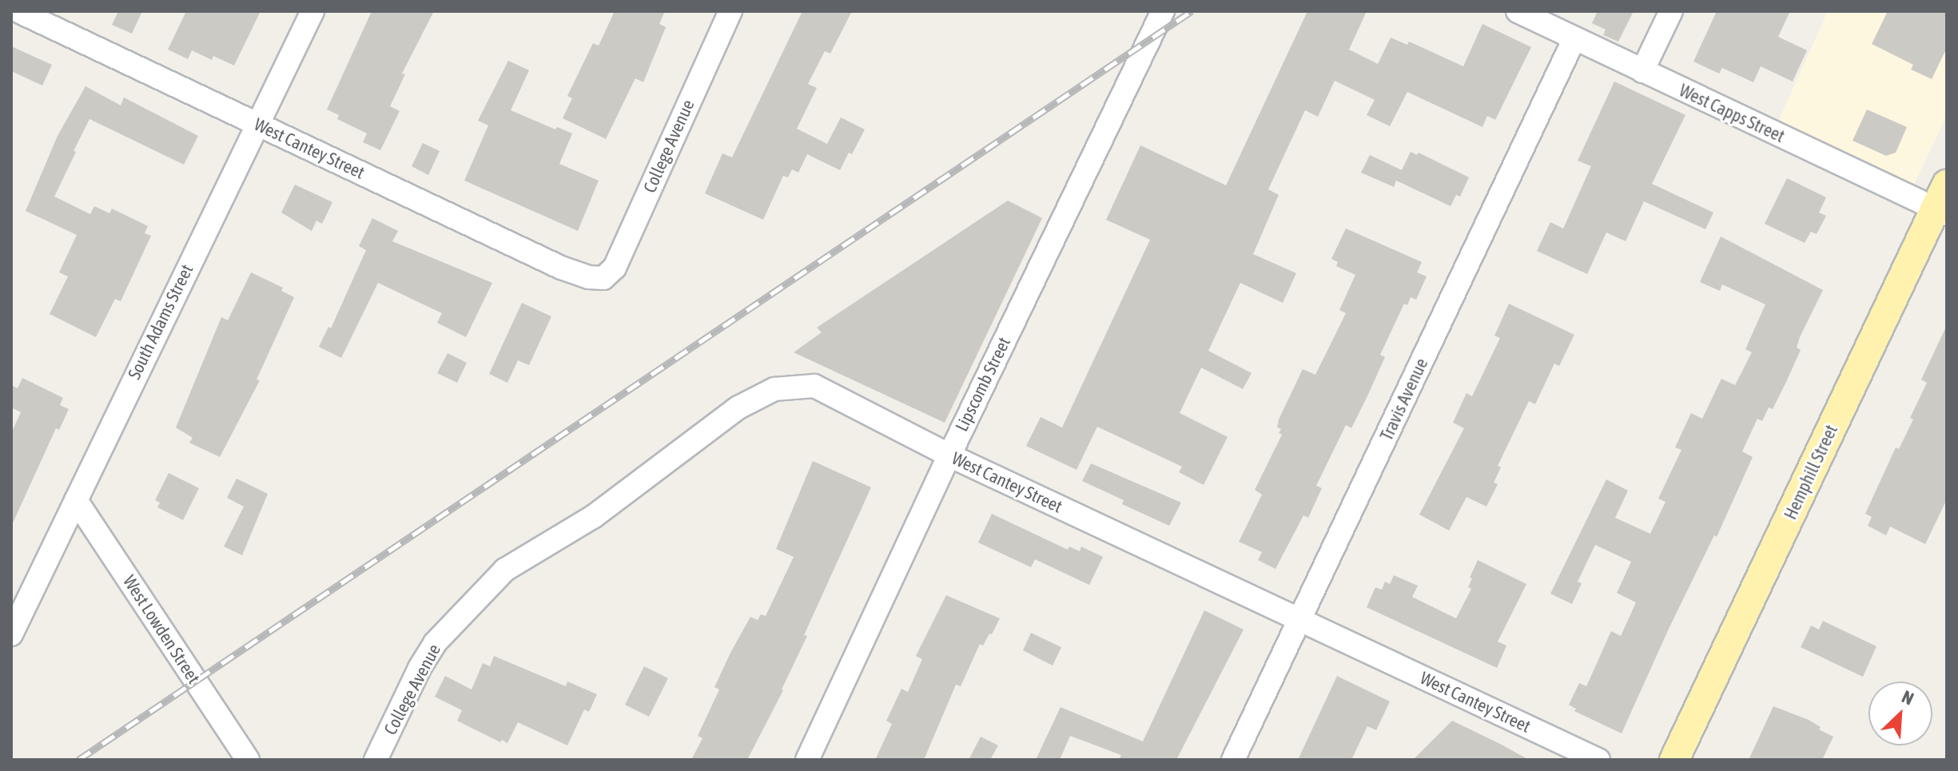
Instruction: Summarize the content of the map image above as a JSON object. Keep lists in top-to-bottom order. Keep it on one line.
{"streets":{"main road":["Hemphill Street"],"street":["West Capps Street","College Avenue","West Cantey Street","South Adams Street","Lipscomb Street","Travis Avenue","West Lowden Street"]},"crossings":[["West Capps Street","Travis Avenue"],["West Capps Street","Hemphill Street"],["College Avenue","West Cantey Street"],["West Cantey Street","South Adams Street"],["West Cantey Street","Lipscomb Street"],["West Cantey Street","Travis Avenue"],["South Adams Street","West Lowden Street"]],"north":"top right"}
